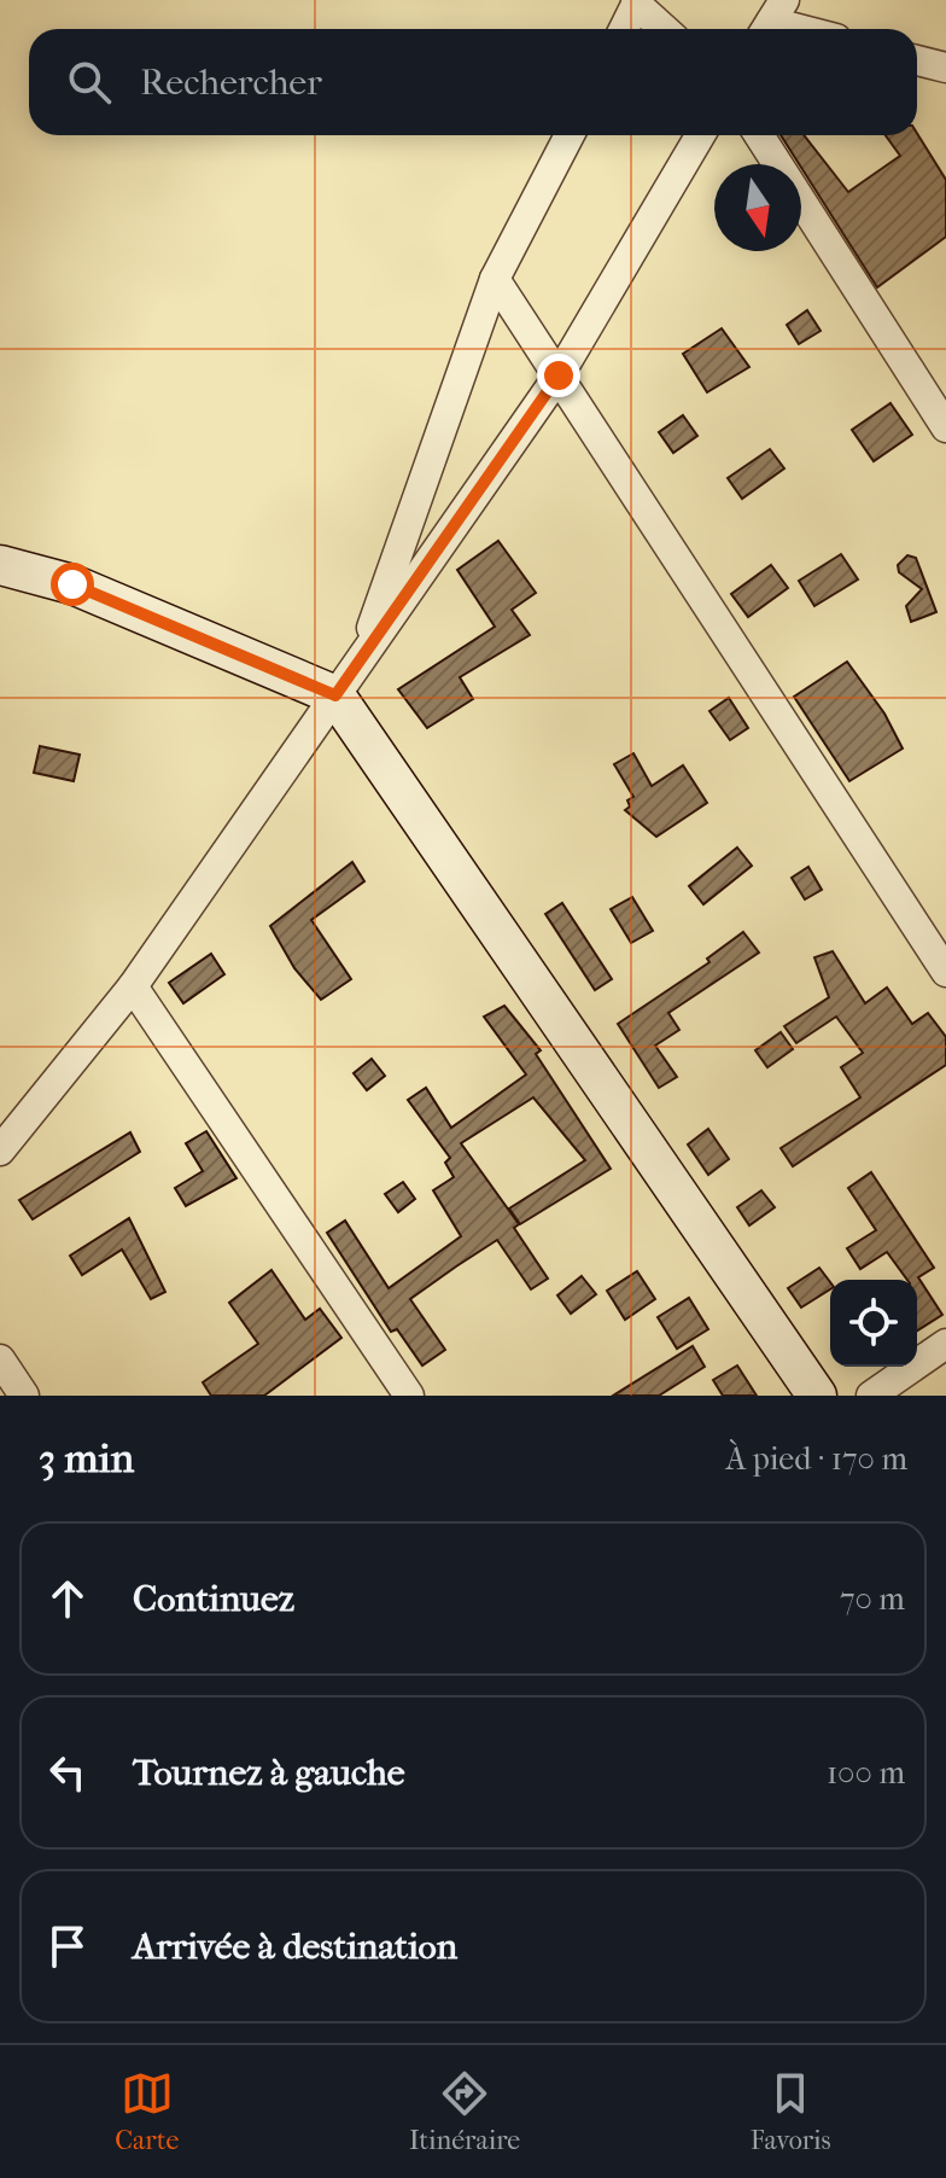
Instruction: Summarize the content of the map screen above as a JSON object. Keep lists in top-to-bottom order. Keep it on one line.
{"north":"bottom","page":{"search":"Rechercher","heading":["3 min","À pied · 170 m"],"list":[["Continuez","70 m"],["Tournez à gauche","100 m"],"Arrivée à destination"],"nav":["Carte","Itinéraire","Favoris"]}}
